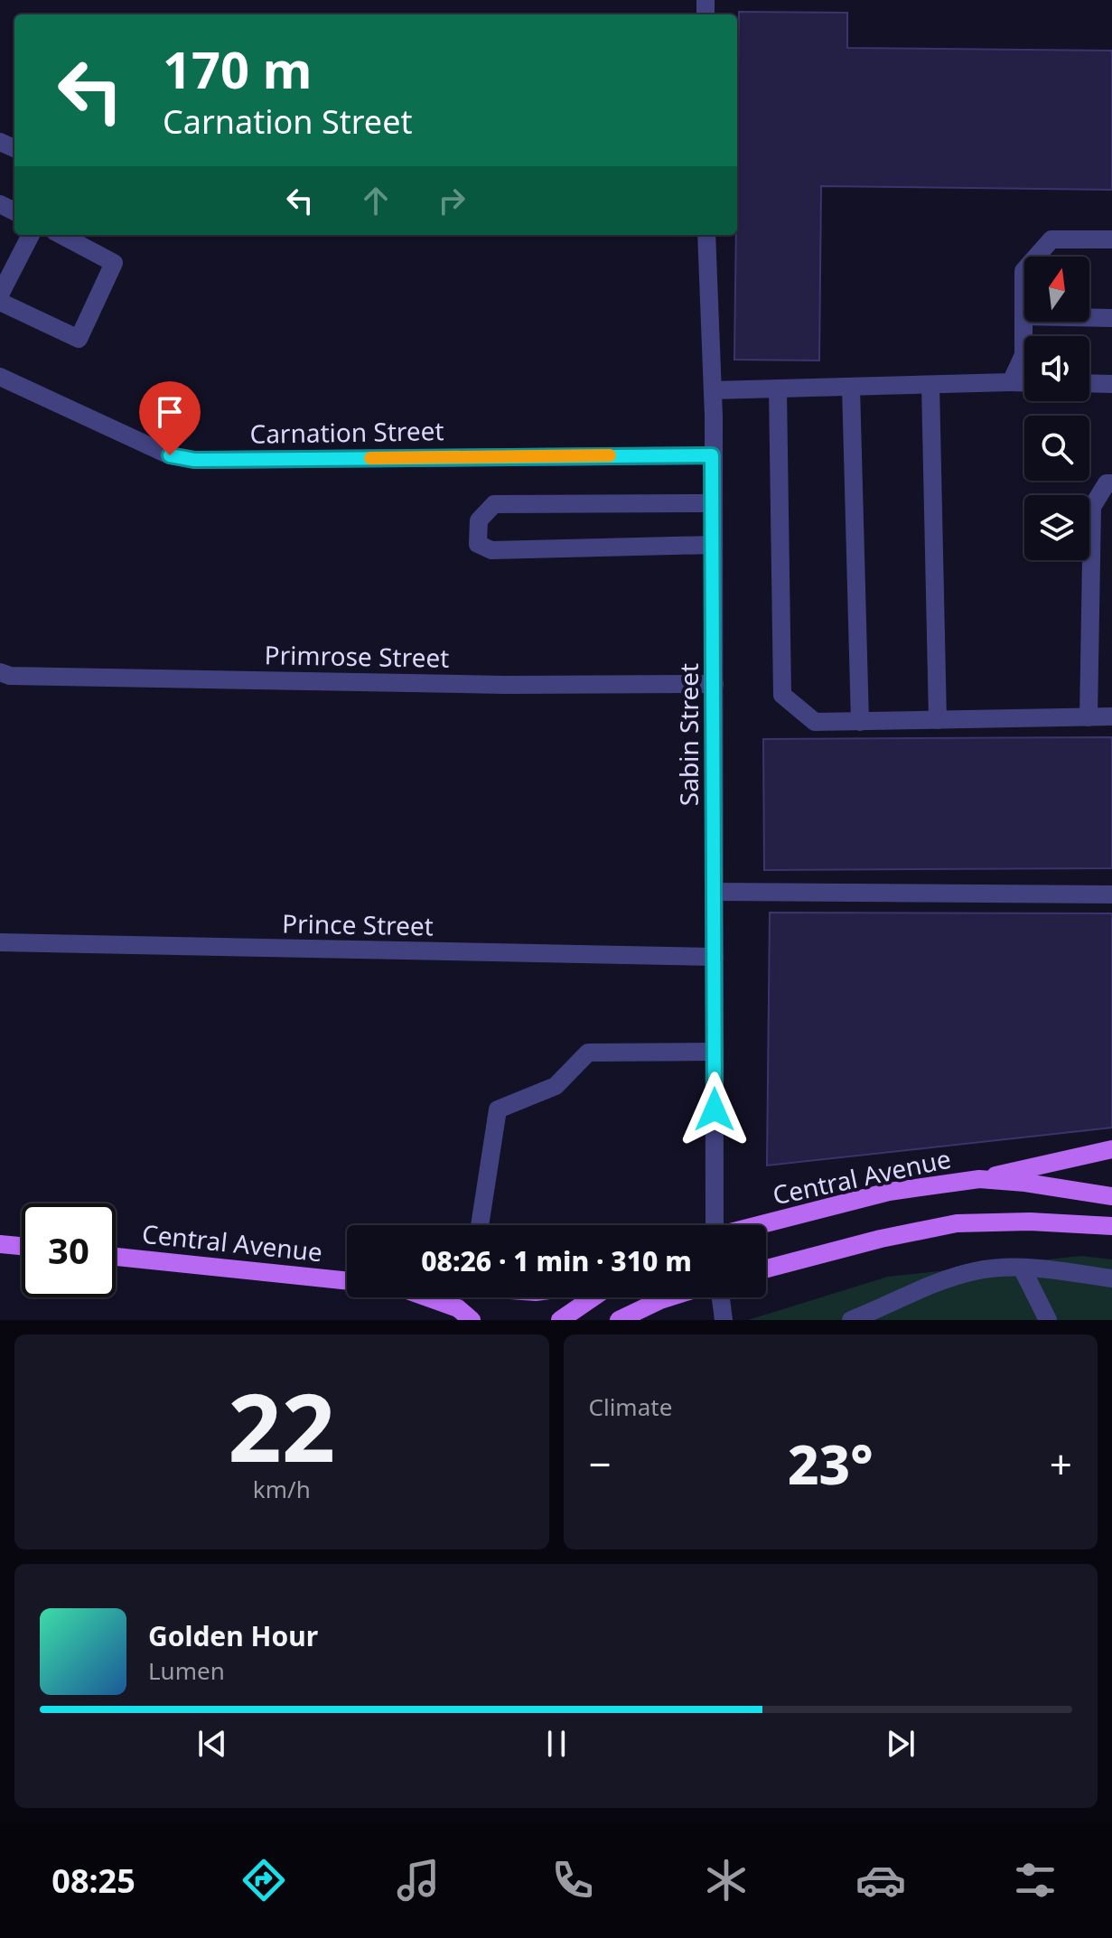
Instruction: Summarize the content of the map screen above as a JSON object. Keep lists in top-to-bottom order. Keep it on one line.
{"streets":{"main road":["Central Avenue"],"street":["Carnation Street","Primrose Street","Sabin Street","Prince Street"]},"crossings":[["Carnation Street","Sabin Street"],["Primrose Street","Sabin Street"],["Sabin Street","Prince Street"]],"north":"top","page":{"turn":["170 m","Carnation Street"],"limit":"30","trip":"08:26 · 1 min · 310 m","tile":[["22","km/h"],"Climate"],"heat":["−","23°","+"],"song":["Golden Hour","Lumen"],"tabs":"08:25"}}
